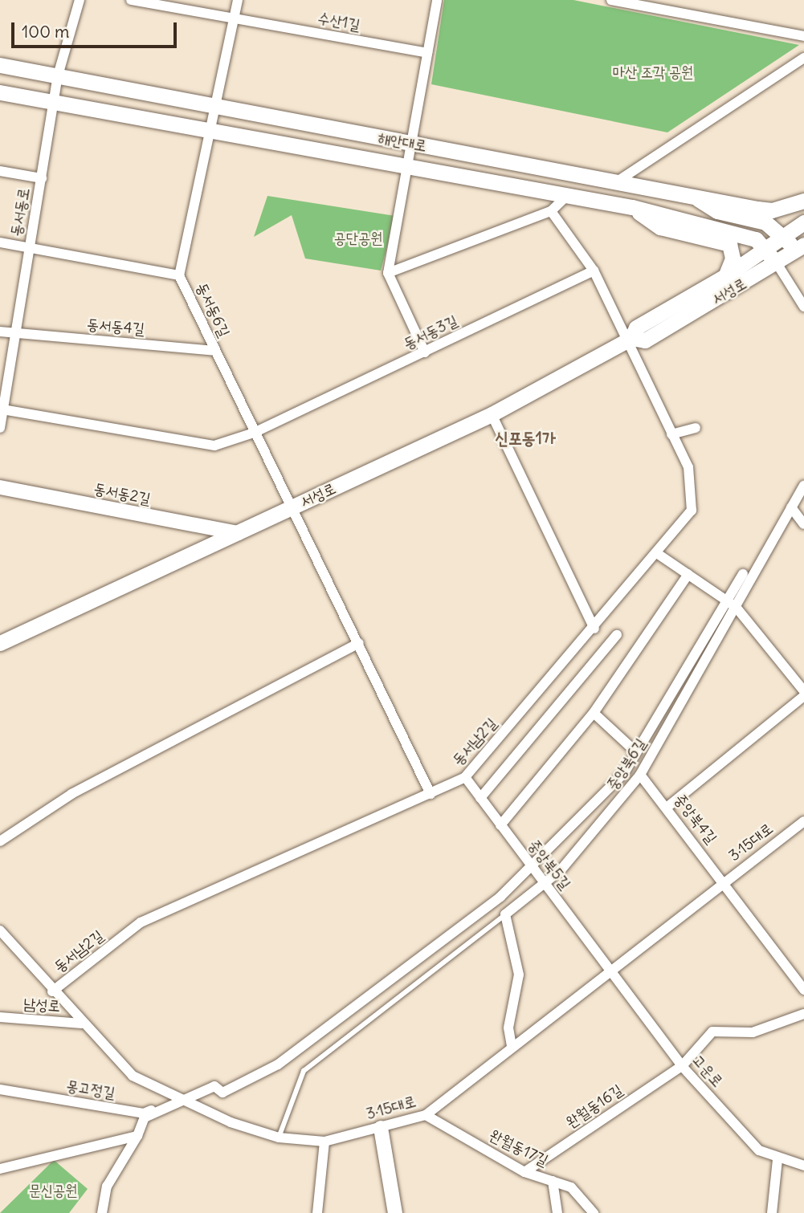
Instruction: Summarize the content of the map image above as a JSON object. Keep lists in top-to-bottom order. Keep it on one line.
{"streets":{"main road":["해안대로","서성로","동서동2길"],"street":["수산1길","동서동로","동서동6길","동서동4길","동서동3길","동서남2길","중앙북6길","중앙북4길","3·15대로","중앙북5길","남성로","고운로","몽고정길","완월동16길","완월동17길"]},"crossings":[["수산1길","동서동6길"],["해안대로","동서동로"],["해안대로","서성로"],["해안대로","동서동6길"],["동서동로","동서동4길"],["서성로","동서동6길"],["서성로","동서동2길"],["서성로","동서남2길"],["동서동6길","동서동4길"],["동서동6길","동서동3길"],["동서동6길","동서남2길"],["동서남2길","3·15대로"],["동서남2길","중앙북5길"],["중앙북6길","중앙북4길"],["중앙북6길","중앙북5길"],["중앙북4길","3·15대로"],["3·15대로","중앙북5길"],["3·15대로","남성로"],["3·15대로","고운로"],["3·15대로","몽고정길"],["3·15대로","완월동17길"],["중앙북5길","고운로"],["고운로","완월동16길"],["완월동16길","완월동17길"]],"districts":["신포동1가"],"parks":["마산 조각 공원","공단공원","문신공원"],"scale_bar":"100 m"}
